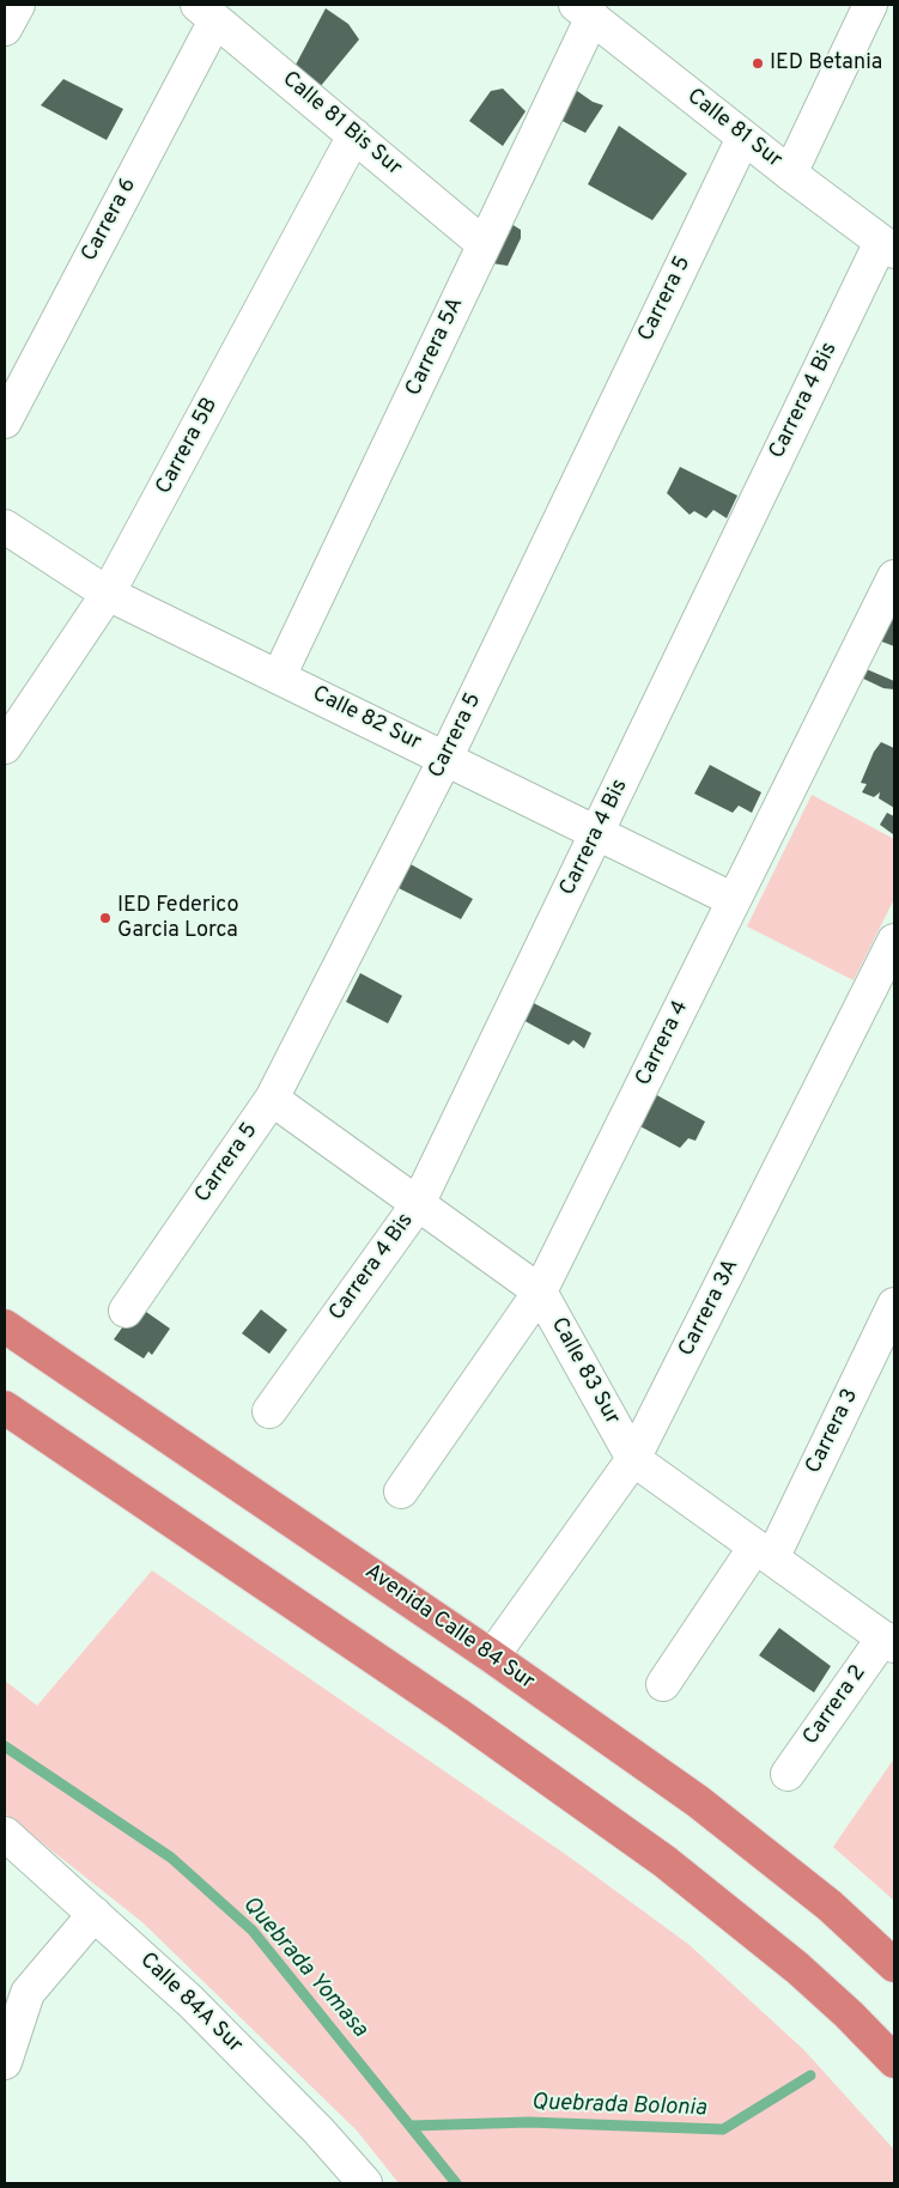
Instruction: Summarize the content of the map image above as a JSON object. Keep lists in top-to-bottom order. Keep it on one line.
{"streets":{"highway":["Avenida Calle 84 Sur"],"street":["Calle 81 Bis Sur","Calle 81 Sur","Carrera 6","Carrera 5","Carrera 5A","Carrera 4 Bis","Carrera 5B","Calle 82 Sur","Carrera 4","Carrera 3A","Calle 83 Sur","Carrera 3","Carrera 2","Calle 84A Sur"]},"crossings":[["Calle 81 Bis Sur","Carrera 6"],["Calle 81 Bis Sur","Carrera 5A"],["Calle 81 Bis Sur","Carrera 5B"],["Calle 81 Sur","Carrera 5"],["Calle 81 Sur","Carrera 5A"],["Calle 81 Sur","Carrera 4 Bis"],["Carrera 5","Calle 82 Sur"],["Carrera 5","Calle 83 Sur"],["Carrera 5A","Calle 82 Sur"],["Carrera 4 Bis","Calle 82 Sur"],["Carrera 4 Bis","Calle 83 Sur"],["Carrera 5B","Calle 82 Sur"],["Calle 82 Sur","Carrera 4"],["Carrera 4","Calle 83 Sur"],["Carrera 3A","Calle 83 Sur"],["Carrera 3A","Avenida Calle 84 Sur"],["Calle 83 Sur","Carrera 3"],["Calle 83 Sur","Carrera 2"]],"water":["Quebrada Yomasa","Quebrada Bolonia"],"places":["IED Betania","IED Federico Garcia Lorca"]}
